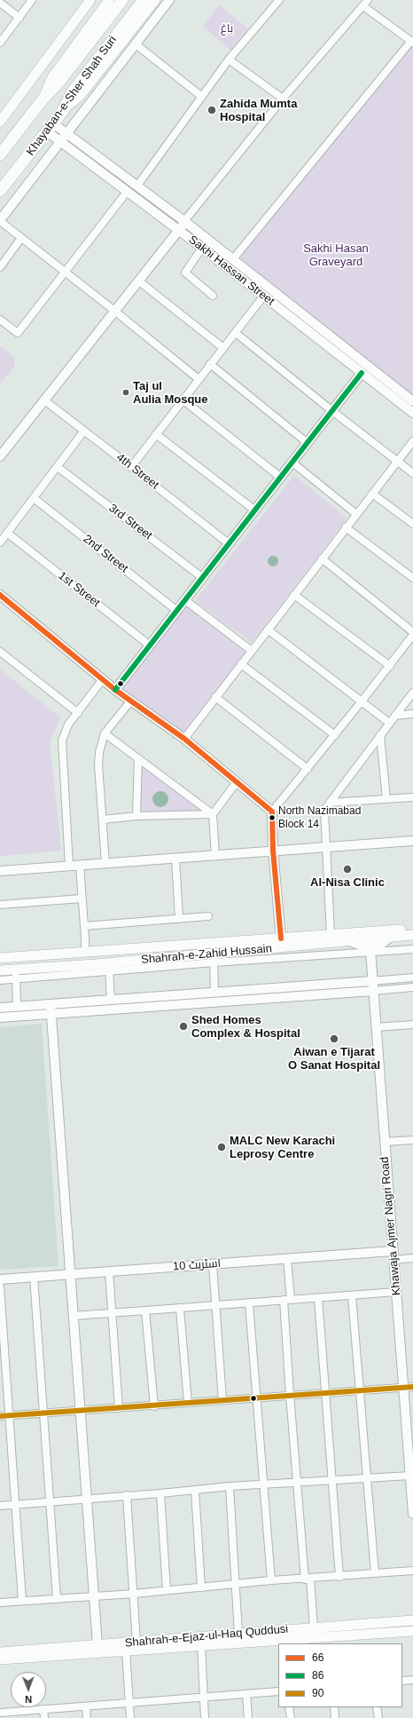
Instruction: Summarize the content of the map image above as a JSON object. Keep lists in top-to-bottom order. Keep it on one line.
{"streets":{"main road":["Khayaban-e-Sher Shah Suri","Shahrah-e-Zahid Hussain","Shahrah-e-Ejaz-ul-Haq Quddusi"],"street":["Sakhi Hassan Street","4th Street","3rd Street","2nd Street","1st Street","Khawaja Ajmer Nagri Road","اسٹریٹ 10"]},"crossings":[["Khayaban-e-Sher Shah Suri","Sakhi Hassan Street"],["Shahrah-e-Zahid Hussain","Khawaja Ajmer Nagri Road"],["Khawaja Ajmer Nagri Road","اسٹریٹ 10"]],"parks":["باغ","Sakhi Hasan Graveyard"],"places":["Zahida Mumta Hospital","Taj ul Aulia Mosque","North Nazimabad Block 14","Al-Nisa Clinic","Shed Homes Complex & Hospital","Aiwan e Tijarat O Sanat Hospital","MALC New Karachi Leprosy Centre"],"lines":["transit line 86","transit line 66","transit line 90"],"legend":["66","86","90"],"north":"bottom"}
